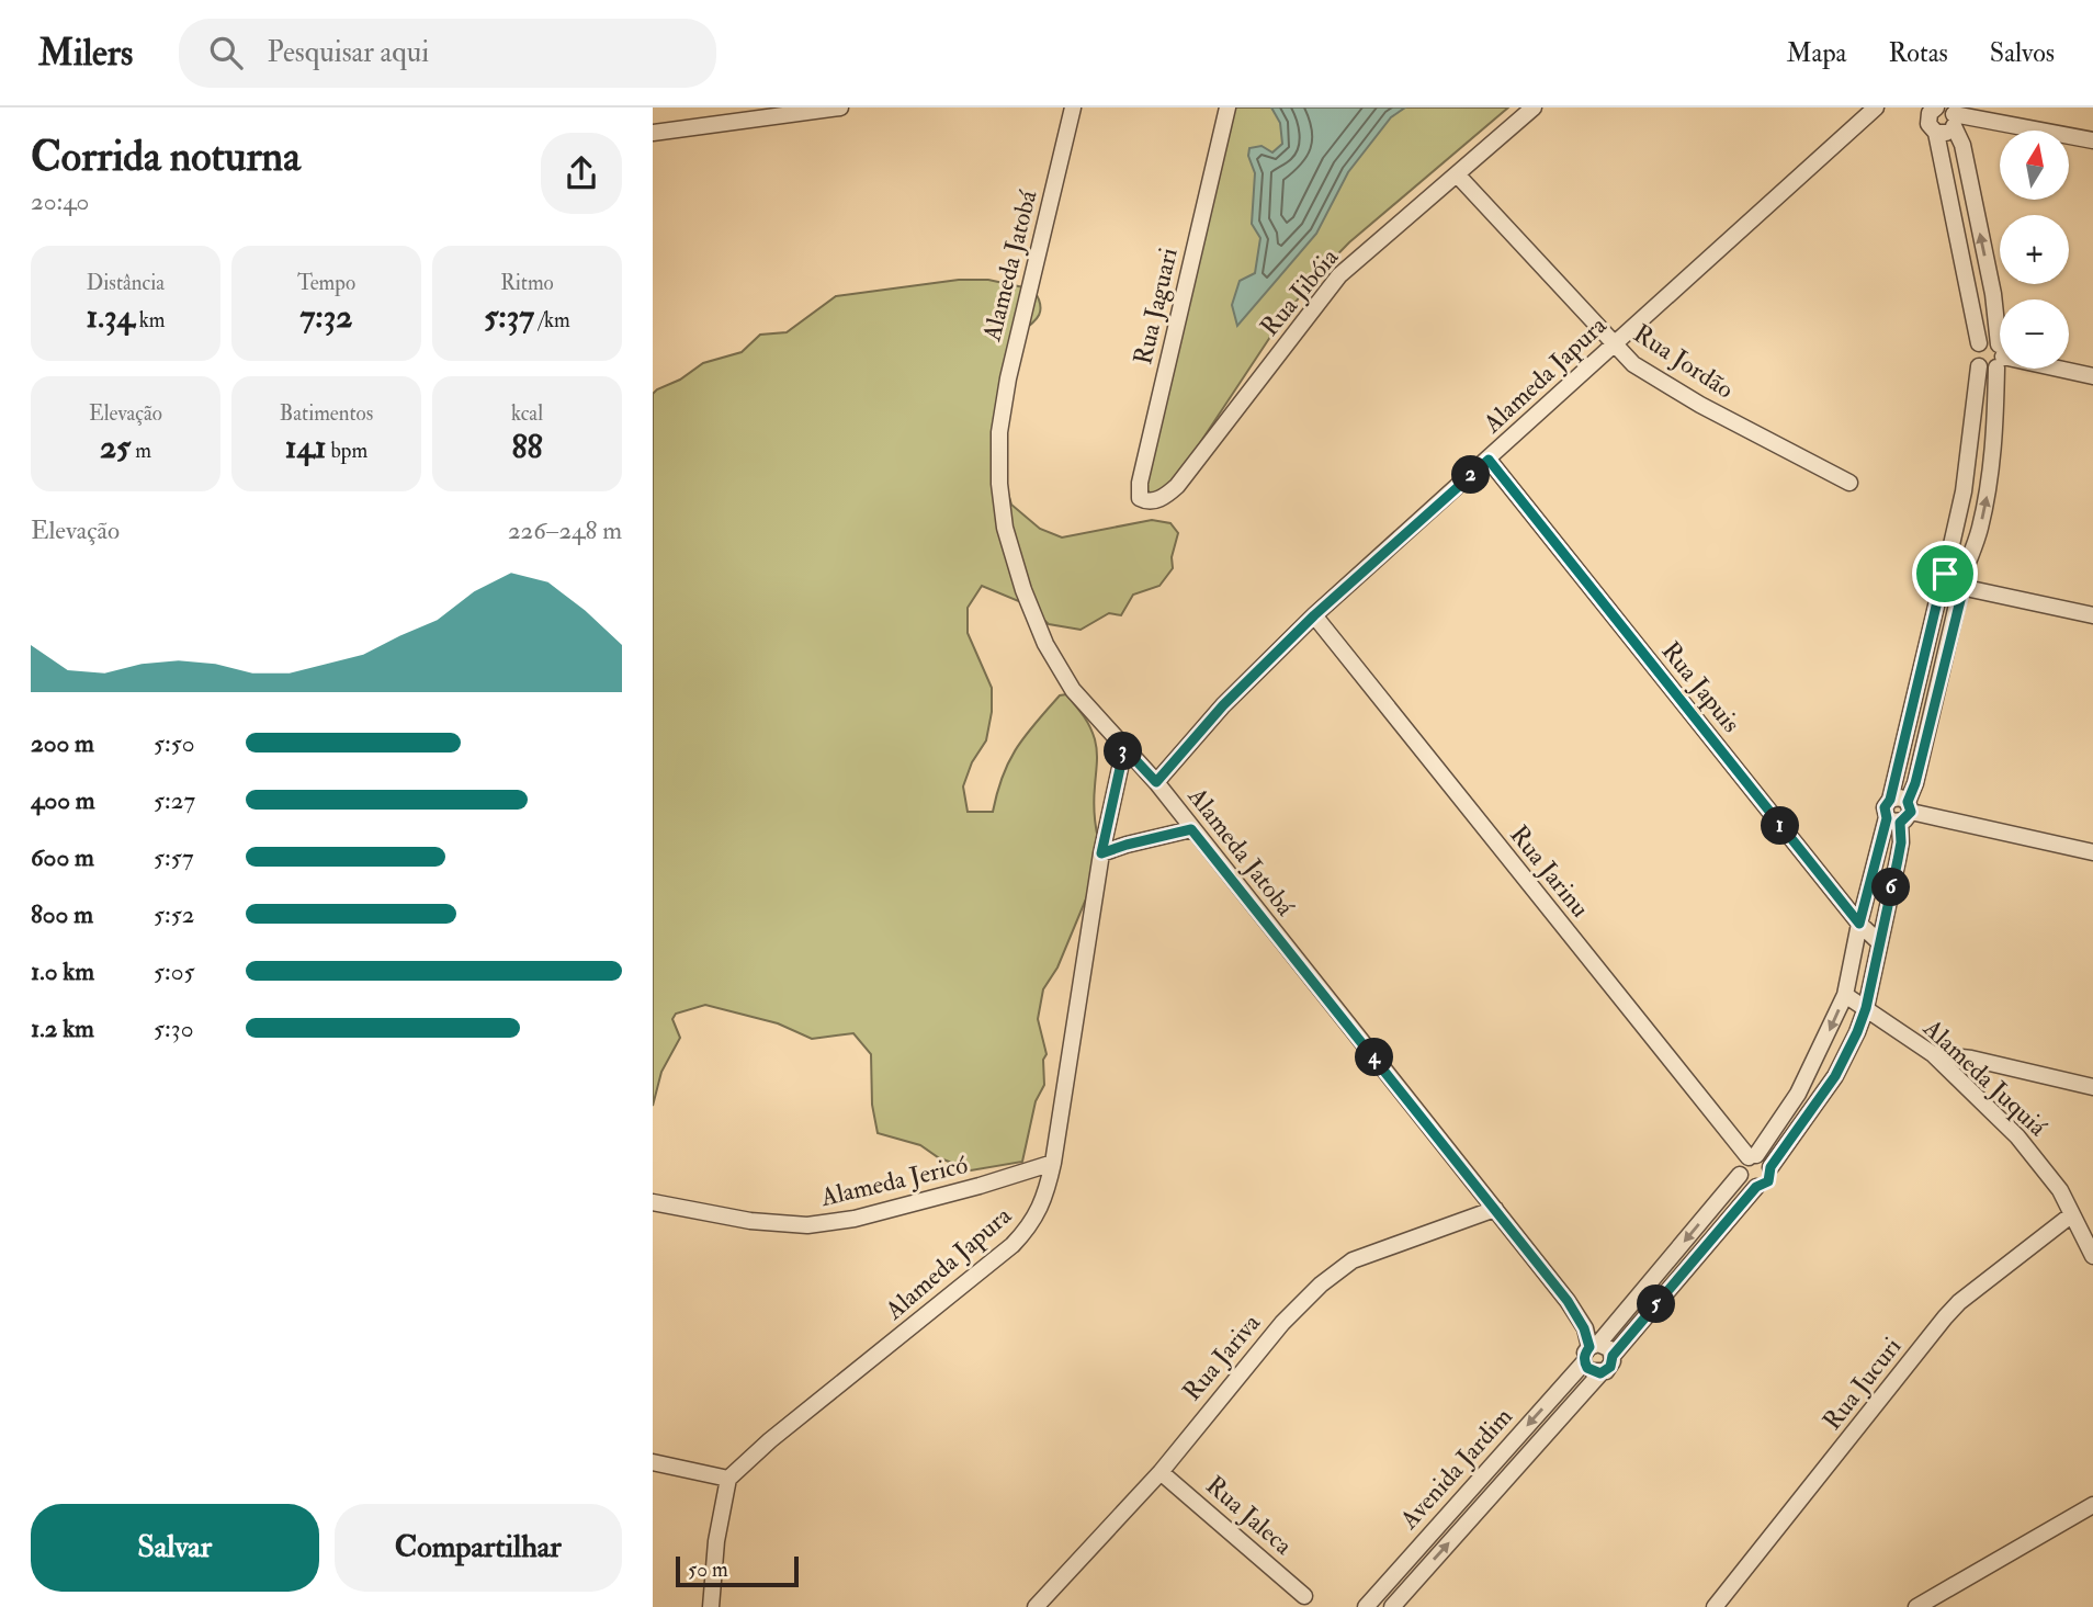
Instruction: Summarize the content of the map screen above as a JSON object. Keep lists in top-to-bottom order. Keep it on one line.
{"streets":{"street":["Alameda Jatobá","Rua Jibóia","Rua Jaguari","Rua Jordão","Alameda Japura","Rua Japuis","Rua Jarinu","Alameda Juquiá","Alameda Jericó","Rua Jariva","Rua Jucuri","Avenida Jardim","Rua Jaleca"]},"crossings":[["Alameda Jatobá","Alameda Japura"],["Alameda Jatobá","Rua Jariva"],["Alameda Jatobá","Avenida Jardim"],["Rua Jibóia","Rua Jaguari"],["Rua Jibóia","Rua Jordão"],["Rua Jordão","Alameda Japura"],["Alameda Japura","Rua Japuis"],["Alameda Japura","Rua Jarinu"],["Alameda Japura","Alameda Jericó"],["Rua Jarinu","Avenida Jardim"],["Alameda Juquiá","Rua Jucuri"],["Rua Jariva","Rua Jaleca"]],"scale_bar":"50 m","north":"top","page":{"header":"Milers","search":"Pesquisar aqui","nav":["Mapa","Rotas","Salvos"],"heading":["Corrida noturna","20:40"],"map_buttons":["+","−"],"stats":[["Distância","1.34 km"],["Tempo","7:32"],["Ritmo","5:37 /km"],["Elevação","25 m"],["Batimentos","141 bpm"],["kcal","88"]],"pins":["2","3","1","6","4","5"],"chart":["Elevação","226–248 m"],"list":[{"name":"200 m","note":"5:50"},{"name":"400 m","note":"5:27"},{"name":"600 m","note":"5:57"},{"name":"800 m","note":"5:52"},{"name":"1.0 km","note":"5:05"},{"name":"1.2 km","note":"5:30"}],"buttons":["Salvar","Compartilhar"],"scale":"50 m"}}
